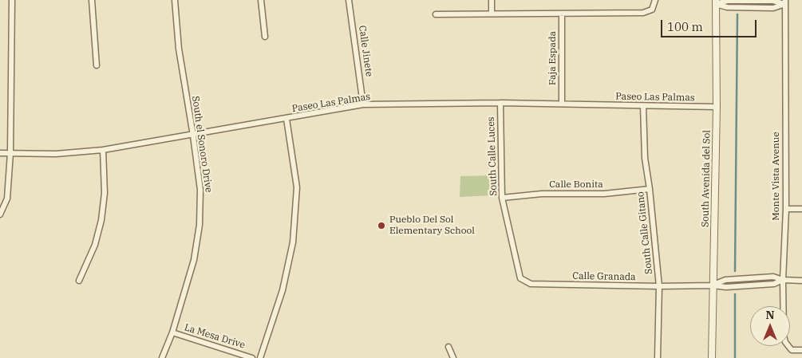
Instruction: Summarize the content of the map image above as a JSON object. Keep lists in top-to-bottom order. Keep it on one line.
{"streets":{"street":["Calle Jinete","Faja Espada","Paseo Las Palmas","South el Sonoro Drive","South Calle Luces","Monte Vista Avenue","South Avenida del Sol","Calle Bonita","South Calle Gitano","Calle Granada","La Mesa Drive"]},"crossings":[["Calle Jinete","Paseo Las Palmas"],["Faja Espada","Paseo Las Palmas"],["Paseo Las Palmas","South el Sonoro Drive"],["Paseo Las Palmas","South Calle Luces"],["Paseo Las Palmas","South Avenida del Sol"],["Paseo Las Palmas","South Calle Gitano"],["South el Sonoro Drive","La Mesa Drive"],["South Calle Luces","Calle Bonita"],["South Calle Luces","Calle Granada"],["Monte Vista Avenue","Calle Granada"],["South Avenida del Sol","Calle Granada"],["Calle Bonita","South Calle Gitano"],["South Calle Gitano","Calle Granada"]],"places":["Pueblo Del Sol Elementary School"],"scale_bar":"100 m","north":"top"}
